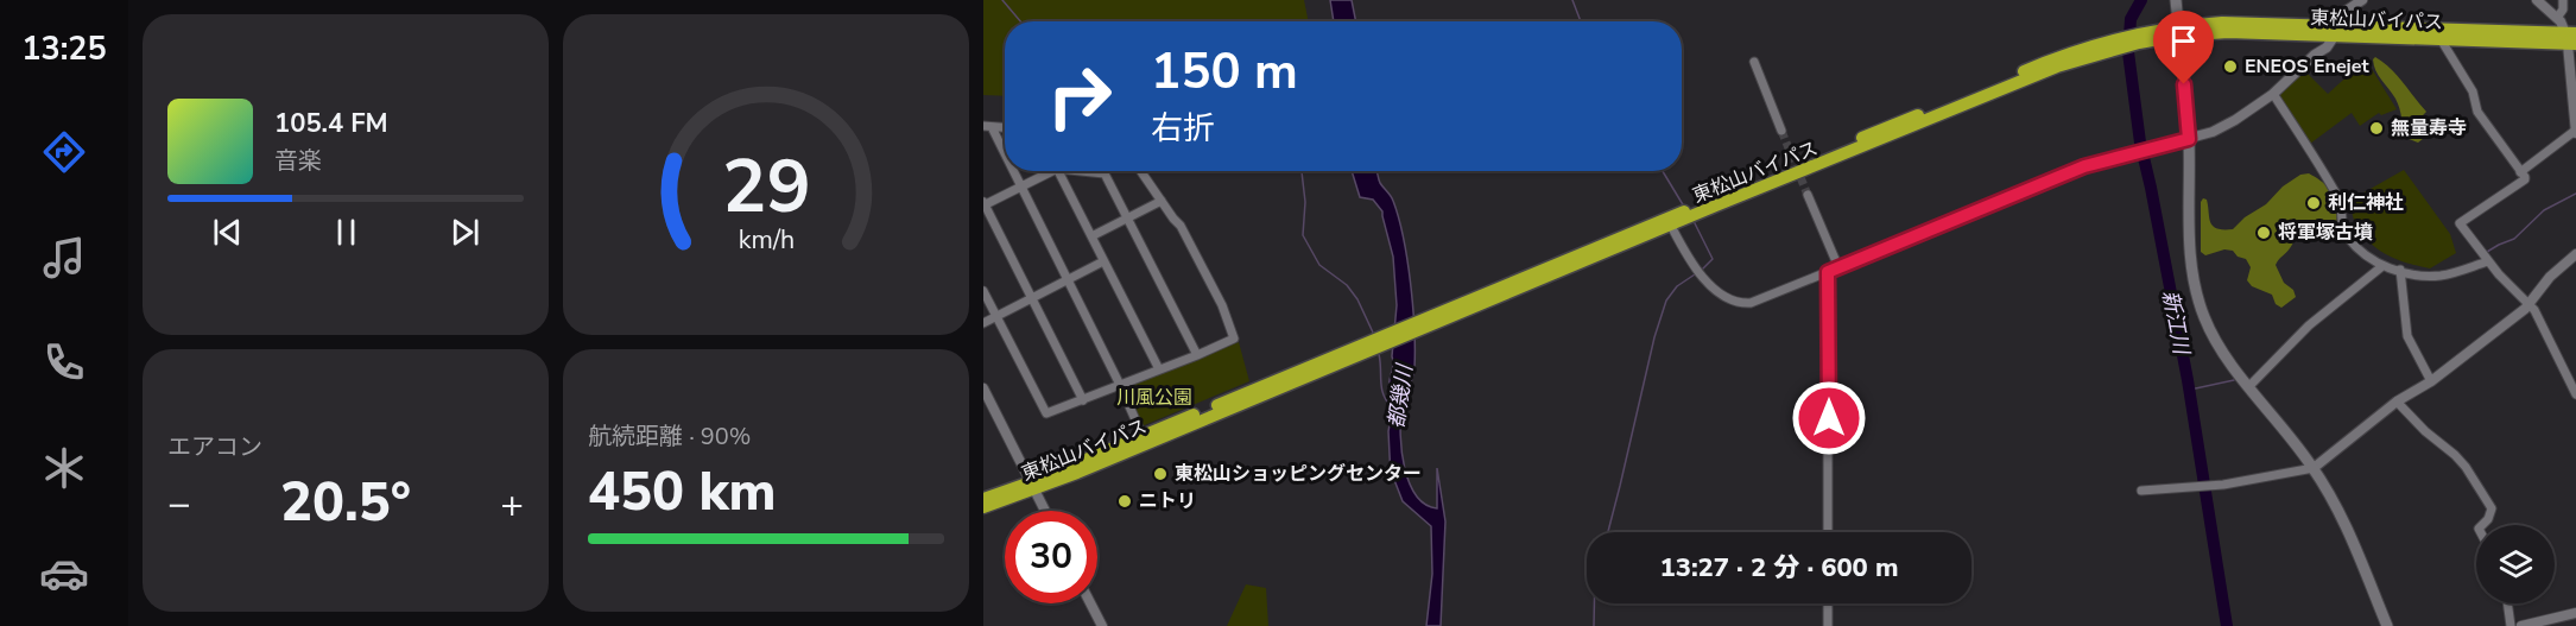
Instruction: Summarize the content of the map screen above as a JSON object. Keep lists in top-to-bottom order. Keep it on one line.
{"streets":{"highway":["東松山バイパス"]},"water":["新江川","都幾川"],"parks":["川風公園"],"places":["ENEOS Enejet","無量寿寺","利仁神社","将軍塚古墳","東松山ショッピングセンター","ニトリ"],"page":{"tabs":"13:25","turn":["150 m","右折"],"song":["105.4 FM","音楽"],"tile":["エアコン",["航続距離 · 90%","450 km"]],"heat":["−","20.5°","+"],"limit":"30","trip":"13:27 · 2 分 · 600 m","gauge":["29","km/h"]}}
